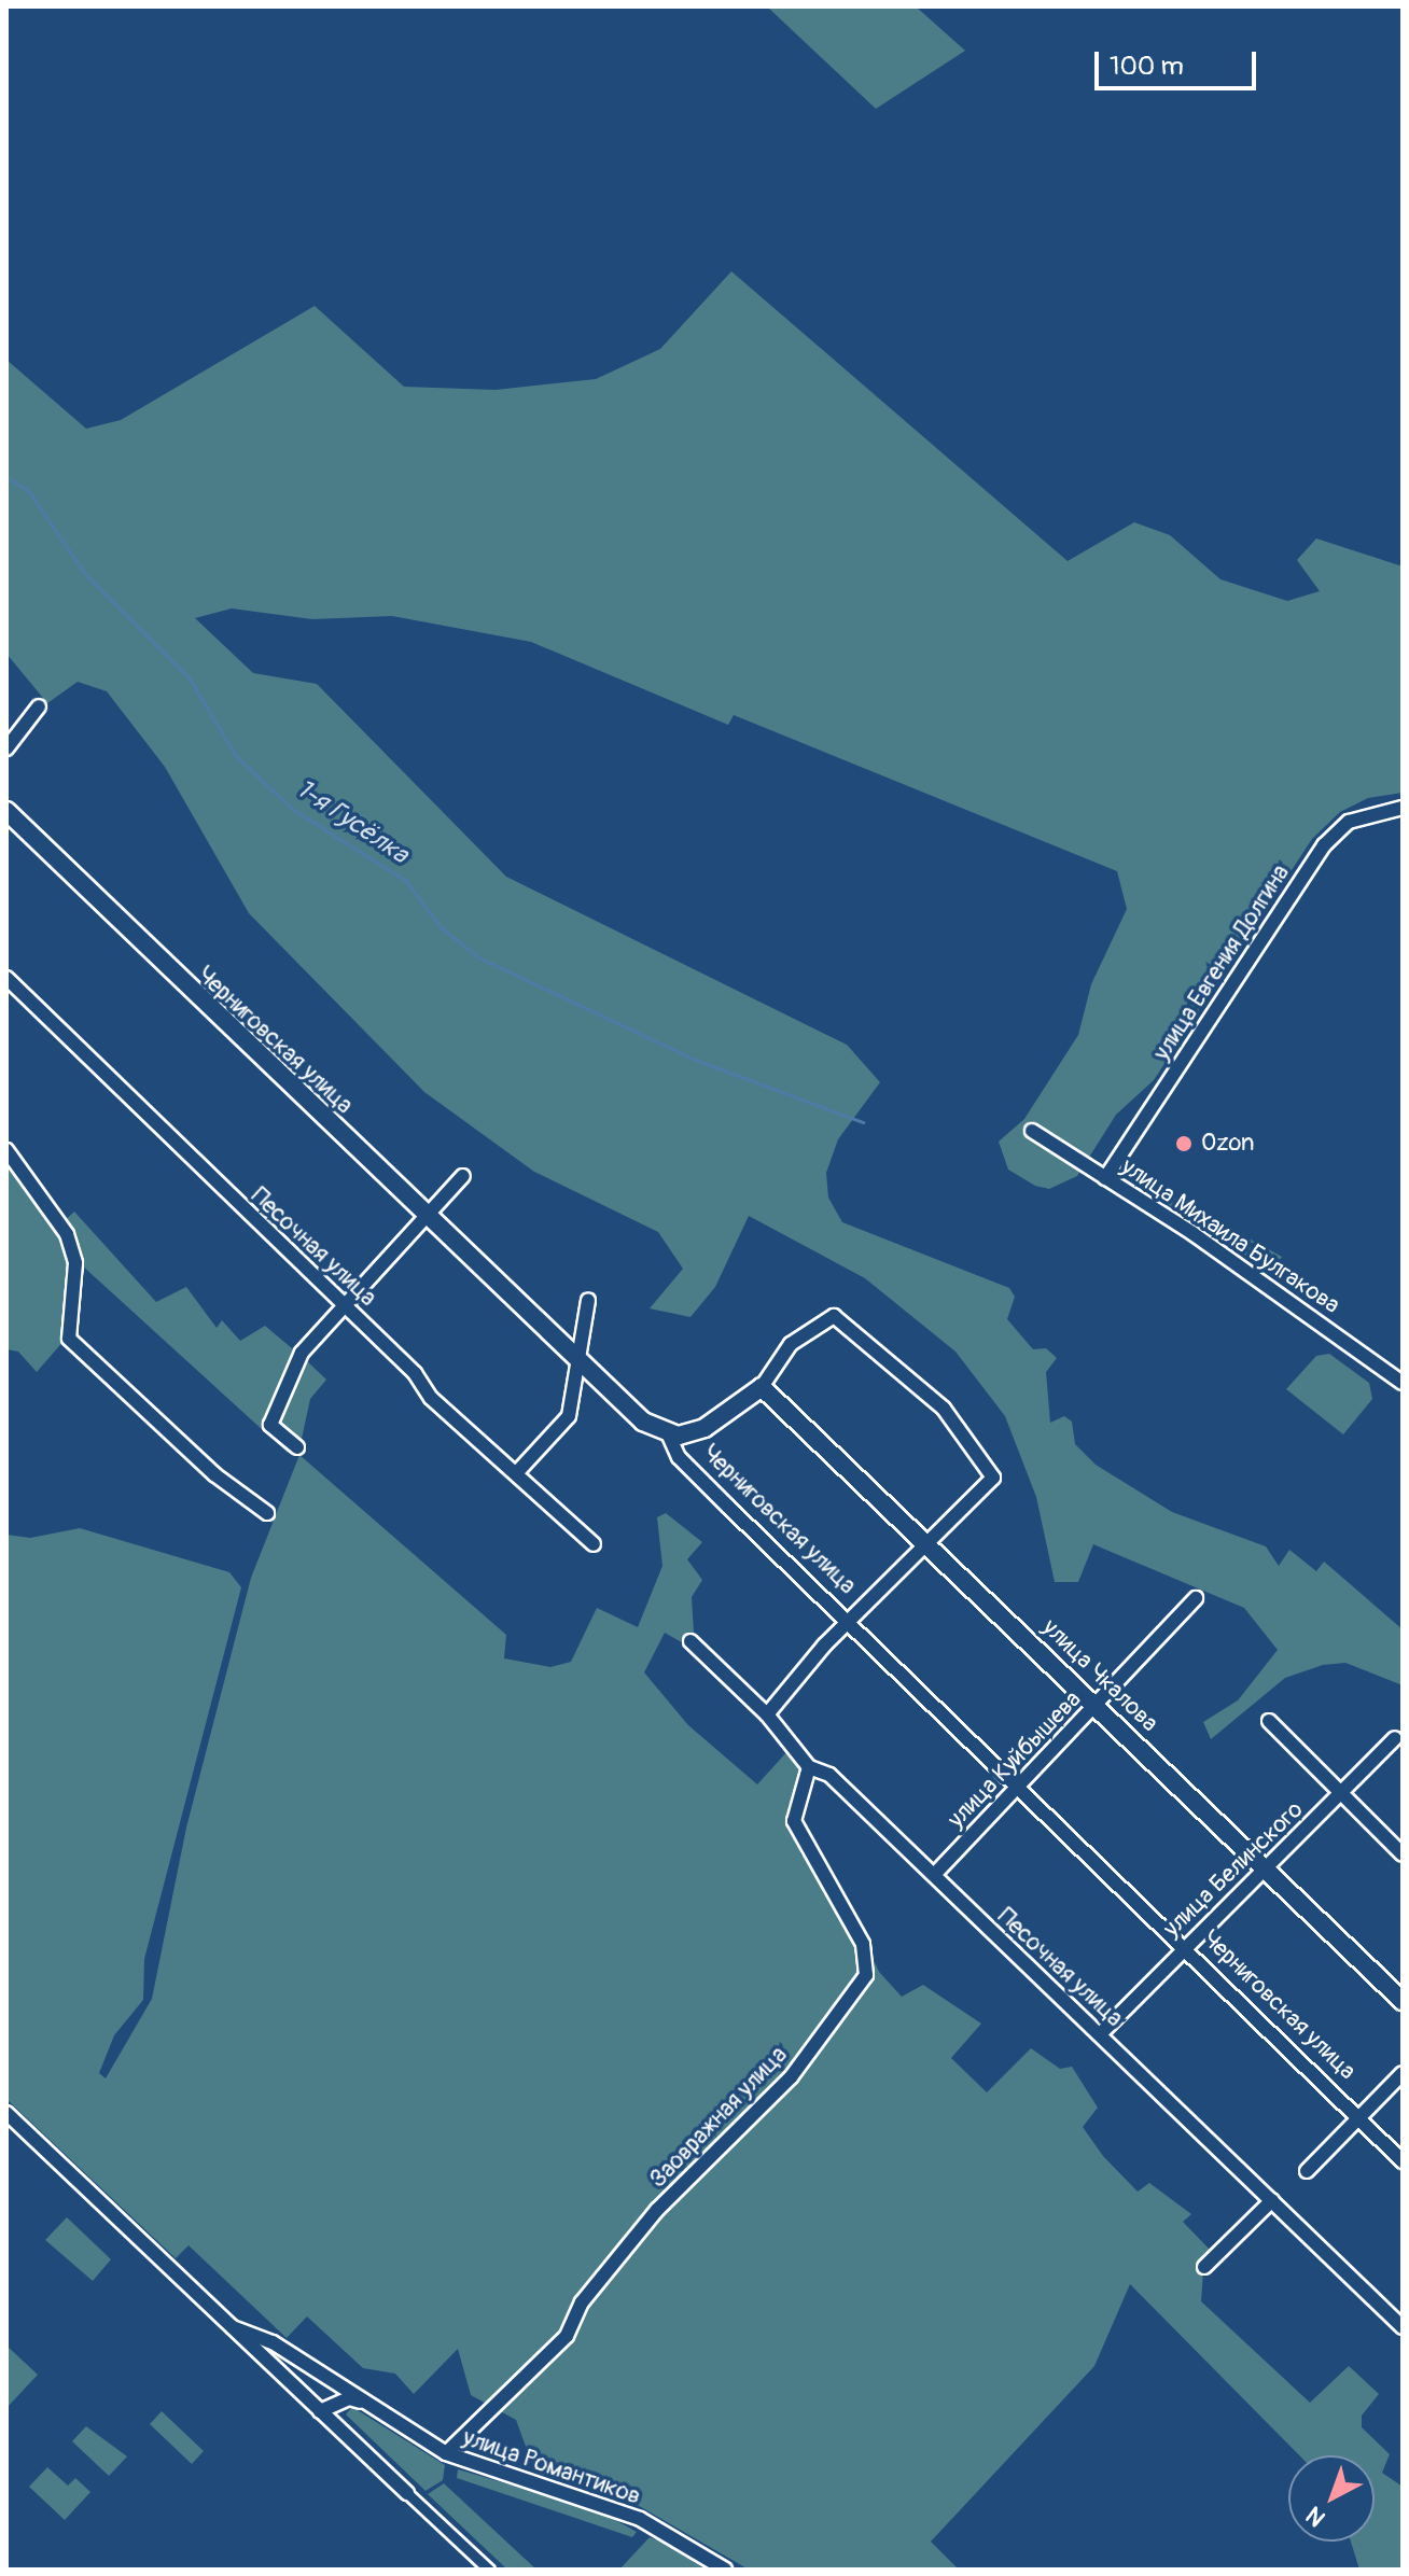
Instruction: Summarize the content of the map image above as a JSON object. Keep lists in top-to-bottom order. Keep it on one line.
{"streets":{"street":["улица Евгения Долгина","Черниговская улица","улица Михаила Булгакова","Песочная улица","улица Чкалова","улица Куйбышева","улица Белинского","Заовражная улица","улица Романтиков"]},"crossings":[["улица Евгения Долгина","улица Михаила Булгакова"],["Черниговская улица","улица Куйбышева"],["Черниговская улица","улица Белинского"],["Песочная улица","улица Куйбышева"],["Песочная улица","улица Белинского"],["Песочная улица","Заовражная улица"],["улица Чкалова","улица Куйбышева"],["улица Чкалова","улица Белинского"],["Заовражная улица","улица Романтиков"]],"water":["1-я Гусёлка"],"places":["Ozon"],"scale_bar":"100 m","north":"bottom left"}
